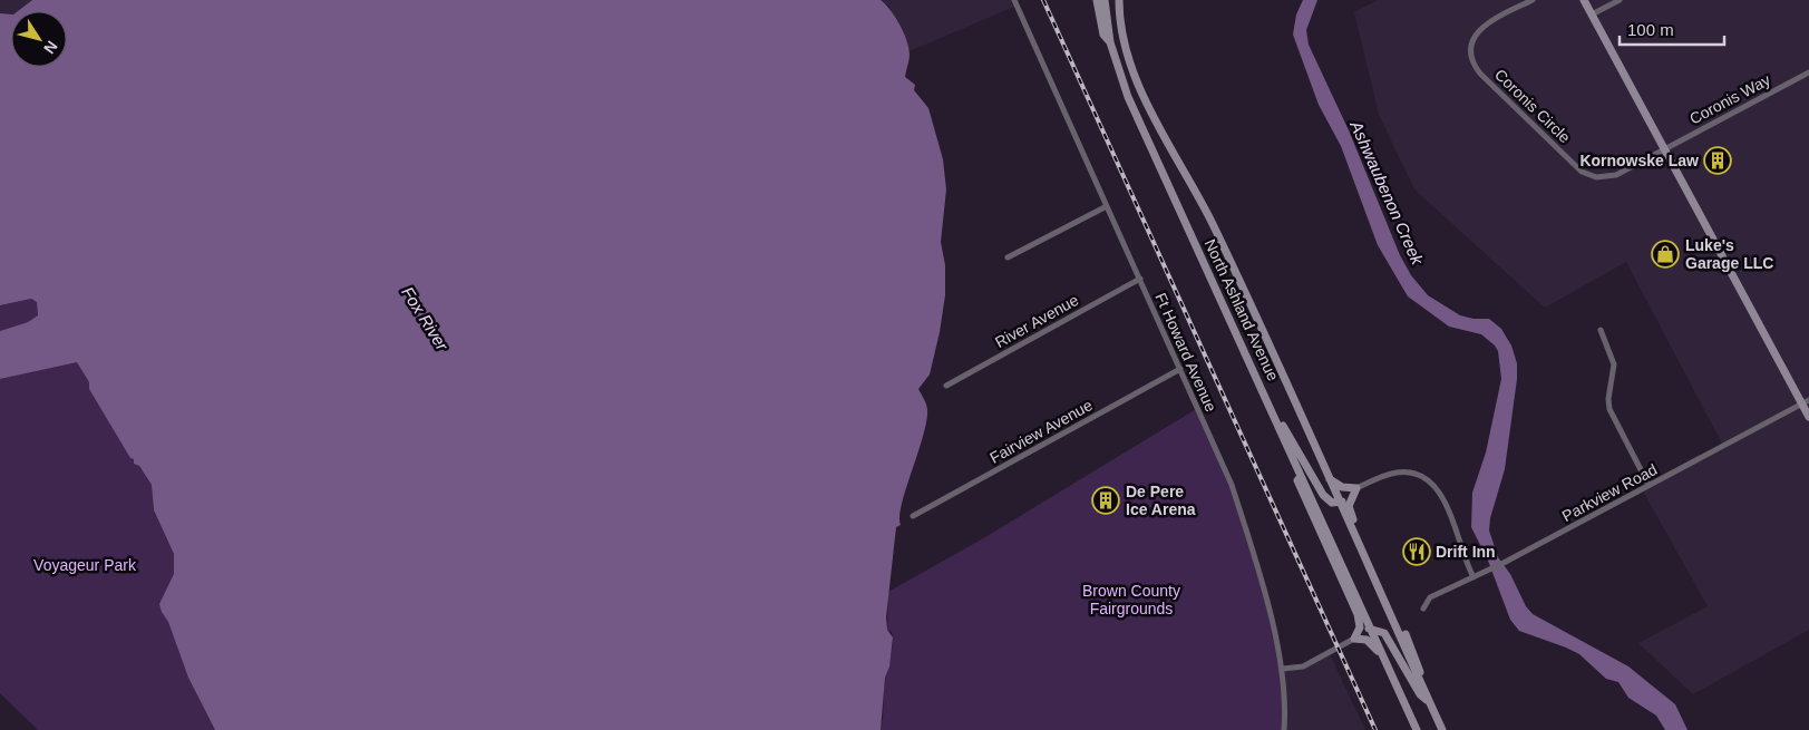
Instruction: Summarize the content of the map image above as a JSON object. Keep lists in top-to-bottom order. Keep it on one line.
{"streets":{"main road":["North Ashland Avenue"],"street":["Coronis Way","Coronis Circle","River Avenue","Ft Howard Avenue","Fairview Avenue","Parkview Road"]},"crossings":[["Coronis Way","Coronis Circle"],["River Avenue","Ft Howard Avenue"],["Ft Howard Avenue","Fairview Avenue"]],"water":["Ashwaubenon Creek","Fox River"],"parks":["Voyageur Park","Brown County Fairgrounds"],"places":{"building":["Kornowske Law","De Pere Ice Arena"],"shop":["Luke's Garage LLC"],"restaurant":["Drift Inn"]},"scale_bar":"100 m","north":"bottom right"}
